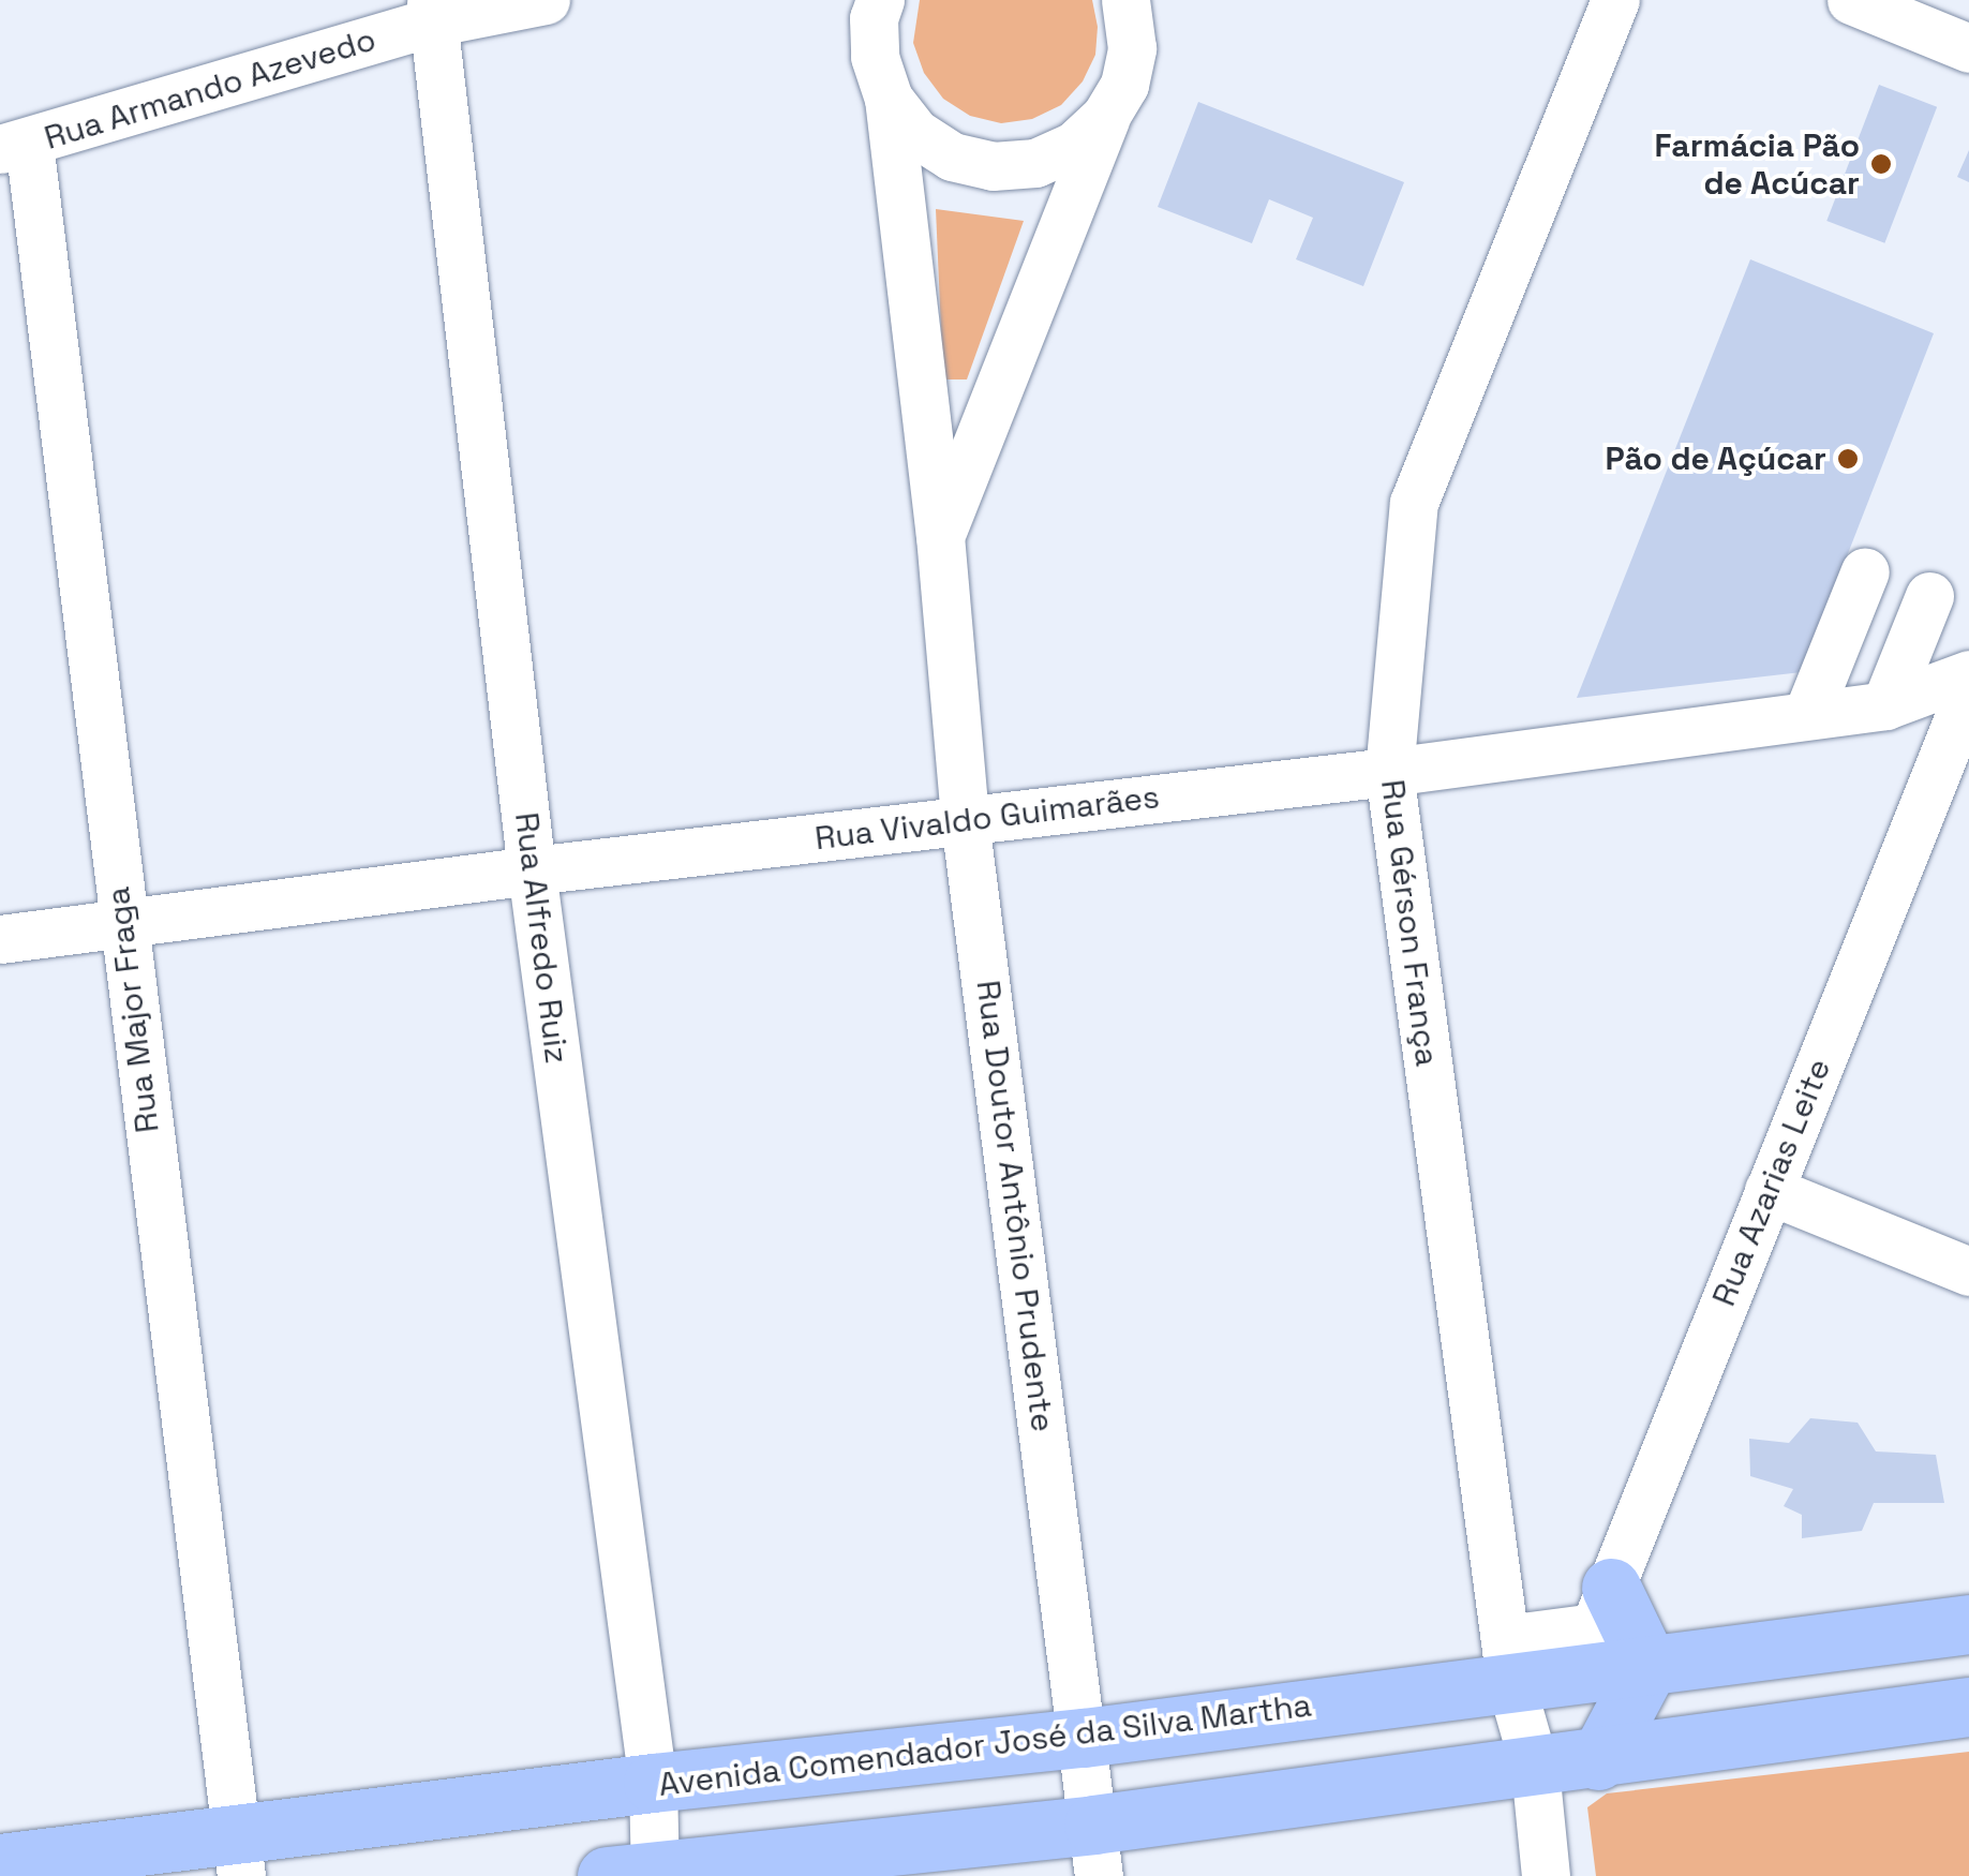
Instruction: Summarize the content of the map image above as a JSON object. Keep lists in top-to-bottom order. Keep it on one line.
{"streets":{"main road":["Avenida Comendador José da Silva Martha"],"street":["Rua Armando Azevedo","Rua Vivaldo Guimarães","Rua Gérson França","Rua Alfredo Ruiz","Rua Major Fraga","Rua Azarias Leite","Rua Doutor Antônio Prudente"]},"crossings":[["Rua Armando Azevedo","Rua Alfredo Ruiz"],["Rua Armando Azevedo","Rua Major Fraga"],["Rua Vivaldo Guimarães","Rua Gérson França"],["Rua Vivaldo Guimarães","Rua Alfredo Ruiz"],["Rua Vivaldo Guimarães","Rua Major Fraga"],["Rua Vivaldo Guimarães","Rua Doutor Antônio Prudente"],["Rua Gérson França","Avenida Comendador José da Silva Martha"],["Rua Alfredo Ruiz","Avenida Comendador José da Silva Martha"],["Rua Major Fraga","Avenida Comendador José da Silva Martha"],["Rua Azarias Leite","Avenida Comendador José da Silva Martha"],["Rua Doutor Antônio Prudente","Avenida Comendador José da Silva Martha"]],"places":["Farmácia Pão de Acúcar","Pão de Açúcar"]}
